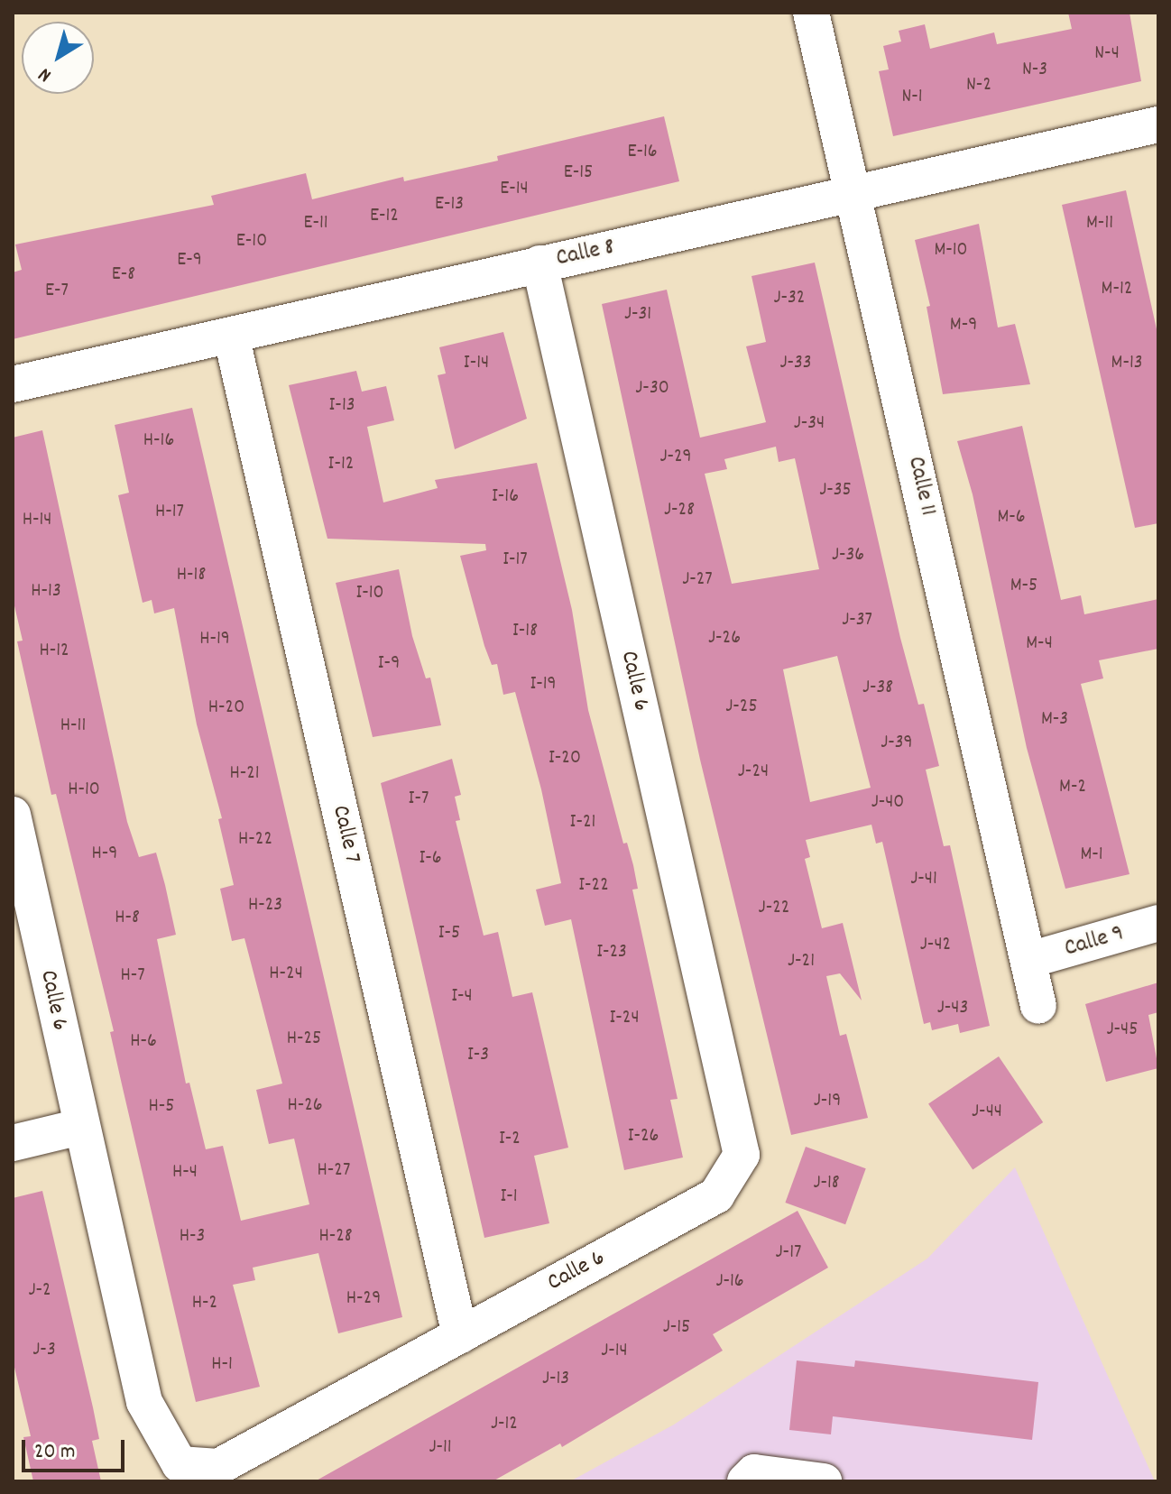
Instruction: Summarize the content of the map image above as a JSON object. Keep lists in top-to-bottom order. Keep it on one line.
{"streets":{"street":["Calle 8","Calle 11","Calle 6","Calle 7","Calle 9"]},"crossings":[["Calle 8","Calle 11"],["Calle 8","Calle 6"],["Calle 8","Calle 7"],["Calle 11","Calle 9"],["Calle 6","Calle 7"]],"house_numbers":["N-4","N-3","N-2","N-1","E-16","E-15","E-14","E-13","E-12","E-11","M-11","E-10","M-10","E-9","E-8","M-12","E-7","J-32","J-31","M-9","I-14","J-33","M-13","J-30","I-13","J-34","H-16","J-29","I-12","J-35","I-16","J-28","H-17","M-6","H-14","J-36","I-17","H-18","J-27","M-5","H-13","I-10","J-37","I-18","J-26","H-19","M-4","H-12","I-9","I-19","J-38","J-25","H-20","M-3","H-11","J-39","I-20","J-24","H-21","M-2","H-10","I-7","J-40","I-21","H-22","H-9","M-1","I-6","J-41","I-22","H-23","J-22","H-8","I-5","J-42","I-23","J-21","H-24","H-7","I-4","J-43","I-24","J-45","H-25","H-6","I-3","J-19","H-26","H-5","J-44","I-26","I-2","H-27","H-4","J-18","I-1","H-3","H-28","J-17","J-16","J-2","H-29","H-2","J-15","J-3","J-14","H-1","J-13","J-12","J-11"],"scale_bar":"20 m","north":"bottom left"}
